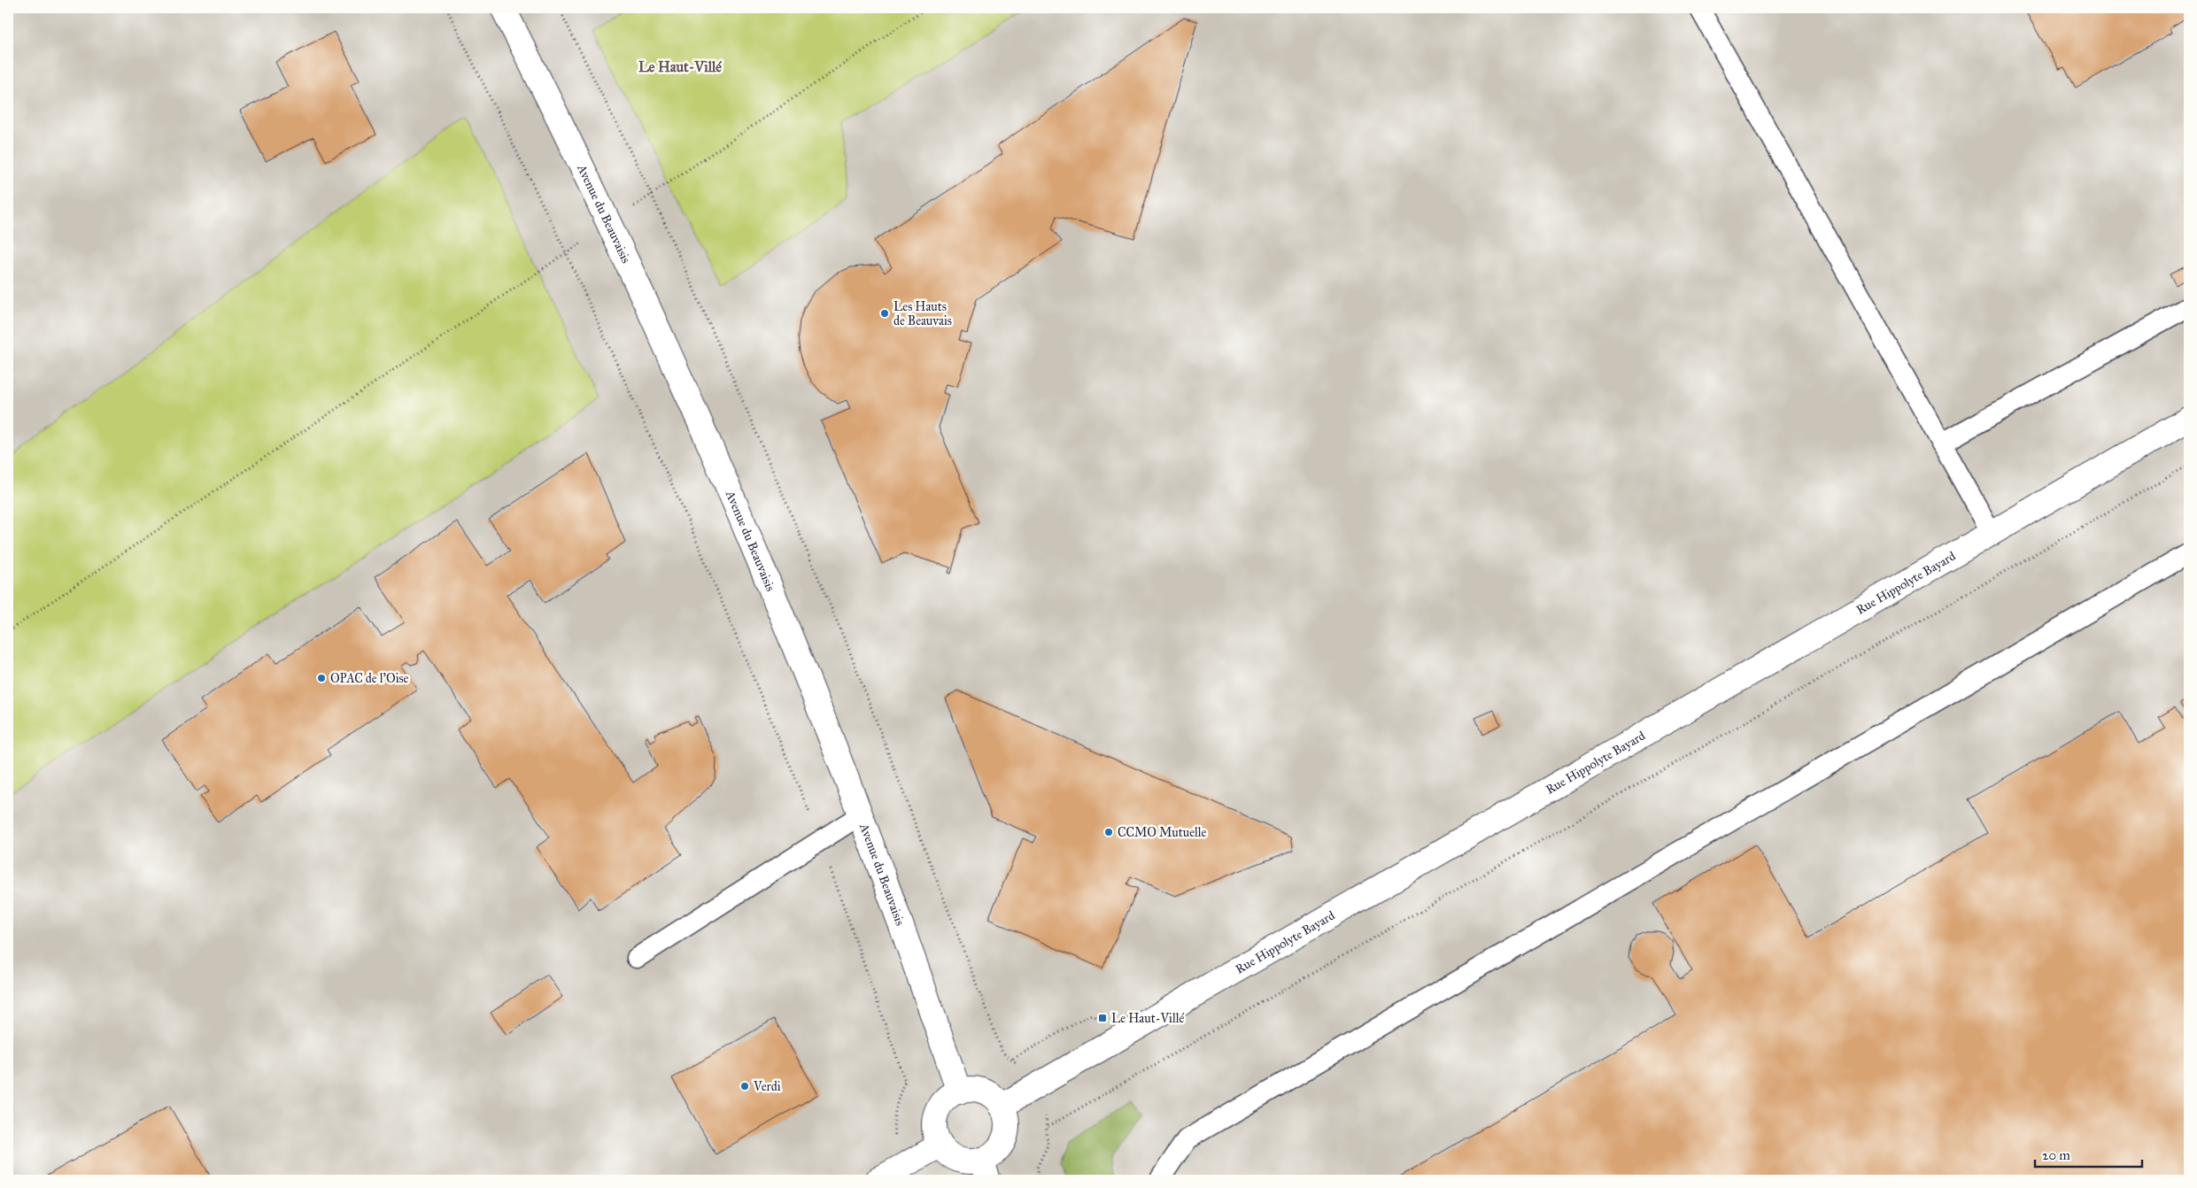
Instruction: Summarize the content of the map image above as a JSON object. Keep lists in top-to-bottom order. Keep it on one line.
{"streets":{"street":["Avenue du Beauvaisis","Rue Hippolyte Bayard"]},"crossings":[["Avenue du Beauvaisis","Rue Hippolyte Bayard"]],"districts":["Le Haut-Villé"],"places":{"other":["Les Hauts de Beauvais","OPAC de l'Oise","CCMO Mutuelle","Verdi"],"transit":["Le Haut-Villé"]},"scale_bar":"20 m"}
